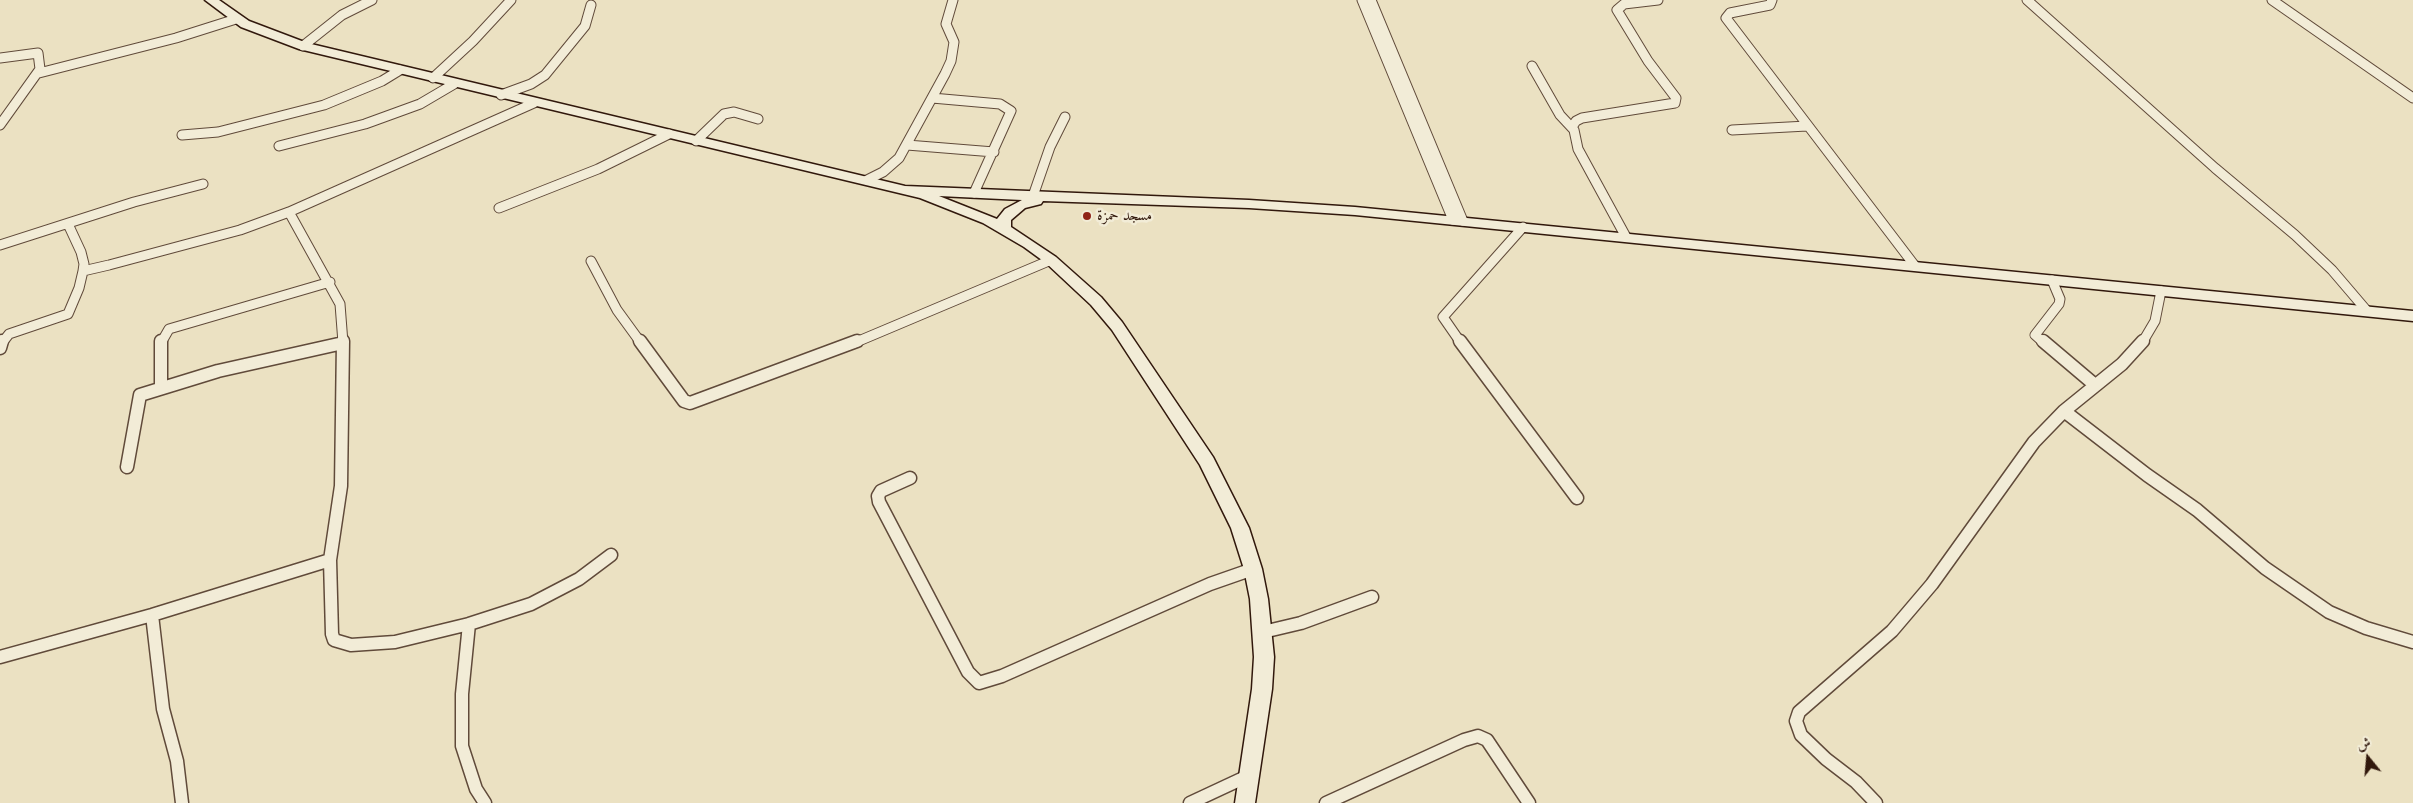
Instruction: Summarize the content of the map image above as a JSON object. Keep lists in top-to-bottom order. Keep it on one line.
{"places":["مسجد حمزة"],"north":"top"}
